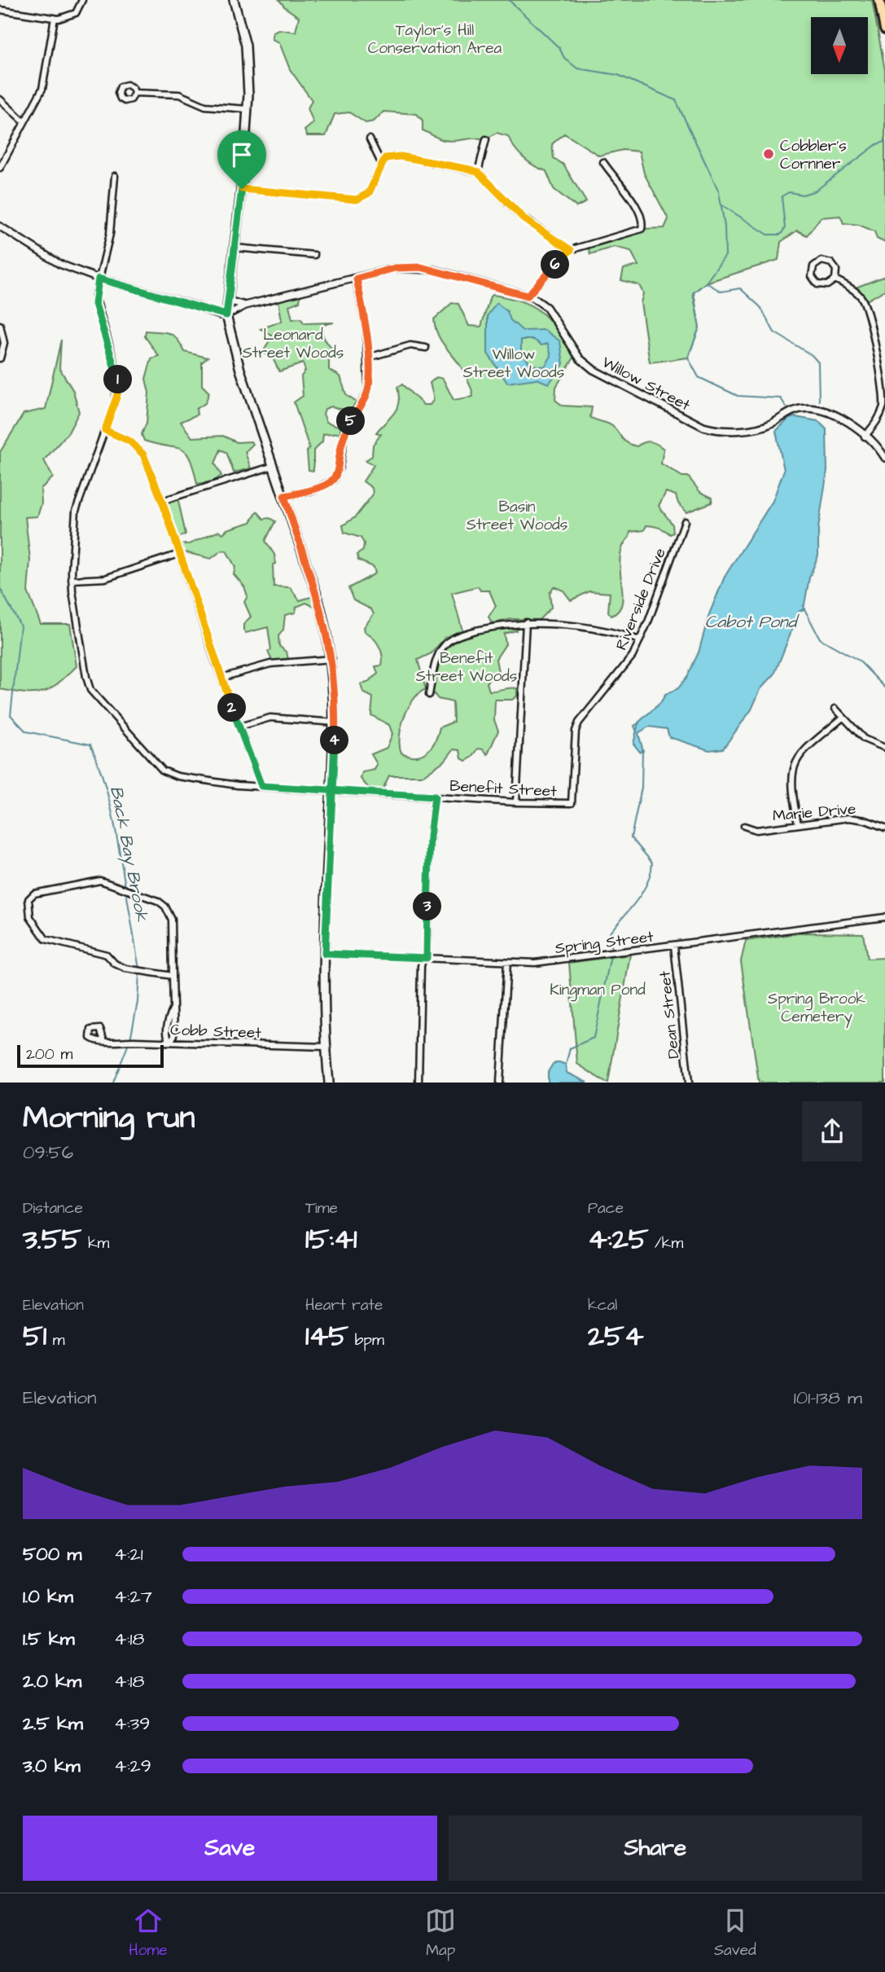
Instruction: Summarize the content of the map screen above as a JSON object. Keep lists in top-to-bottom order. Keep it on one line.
{"streets":{"street":["Willow Street","Riverside Drive","Benefit Street","Marie Drive","Spring Street","Dean Street","Cobb Street"]},"crossings":[["Riverside Drive","Benefit Street"],["Spring Street","Dean Street"]],"water":["Cabot Pond","Back Bay Brook"],"parks":["Taylor's Hill Conservation Area","Leonard Street Woods","Willow Street Woods","Basin Street Woods","Benefit Street Woods","Kingman Pond","Spring Brook Cemetery"],"places":["Cobbler's Cornner"],"scale_bar":"200 m","north":"bottom","page":{"pins":["6","1","5","2","4","3"],"scale":"200 m","heading":["Morning run","09:56"],"stats":[["Distance","3.55 km"],["Time","15:41"],["Pace","4:25 /km"],["Elevation","51 m"],["Heart rate","145 bpm"],["kcal","254"]],"chart":["Elevation","101–138 m"],"list":[{"name":"500 m","note":"4:21"},{"name":"1.0 km","note":"4:27"},{"name":"1.5 km","note":"4:18"},{"name":"2.0 km","note":"4:18"},{"name":"2.5 km","note":"4:39"},{"name":"3.0 km","note":"4:29"}],"buttons":["Save","Share"],"tabs":["Home","Map","Saved"]}}
